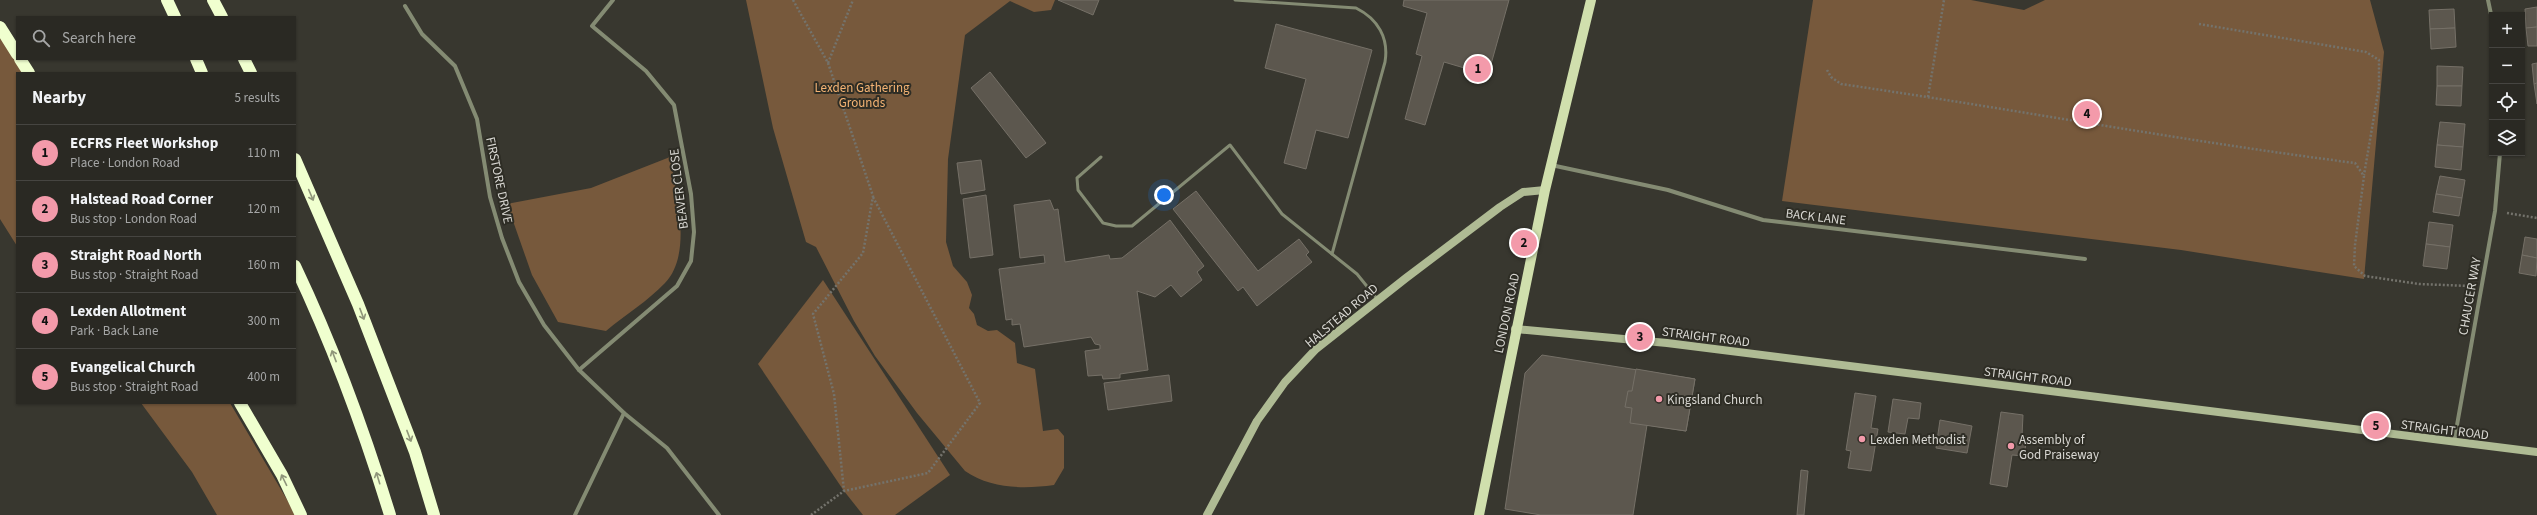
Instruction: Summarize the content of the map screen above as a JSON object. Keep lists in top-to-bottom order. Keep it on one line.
{"streets":{"main road":["LONDON ROAD"],"street":["FIRSTORE DRIVE","BEAVER CLOSE","BACK LANE","CHAUCER WAY","HALSTEAD ROAD","STRAIGHT ROAD"]},"crossings":[["FIRSTORE DRIVE","BEAVER CLOSE"],["BACK LANE","LONDON ROAD"],["CHAUCER WAY","STRAIGHT ROAD"],["LONDON ROAD","HALSTEAD ROAD"],["LONDON ROAD","STRAIGHT ROAD"]],"parks":["Lexden Gathering Grounds"],"places":["Kingsland Church","Lexden Methodist","Assembly of God Praiseway"],"page":{"map_buttons":["+","−"],"search":"Search here","pins":["1","4","2","3","5"],"heading":["Nearby","5 results"],"list":[{"mark":"1","name":"ECFRS Fleet Workshop","note":"Place · London Road","value":"110 m"},{"mark":"2","name":"Halstead Road Corner","note":"Bus stop · London Road","value":"120 m"},{"mark":"3","name":"Straight Road North","note":"Bus stop · Straight Road","value":"160 m"},{"mark":"4","name":"Lexden Allotment","note":"Park · Back Lane","value":"300 m"},{"mark":"5","name":"Evangelical Church","note":"Bus stop · Straight Road","value":"400 m"}]}}
